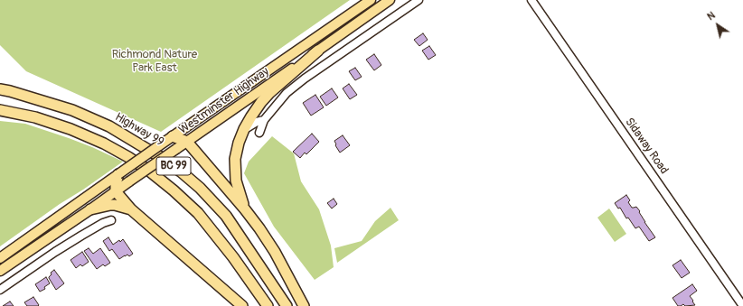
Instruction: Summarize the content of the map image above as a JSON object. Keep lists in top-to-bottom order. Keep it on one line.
{"streets":{"highway":["Highway 99","BC 99"],"main road":["Westminster Highway"],"street":["Sidaway Road"]},"parks":["Richmond Nature Park East"],"north":"top left"}
